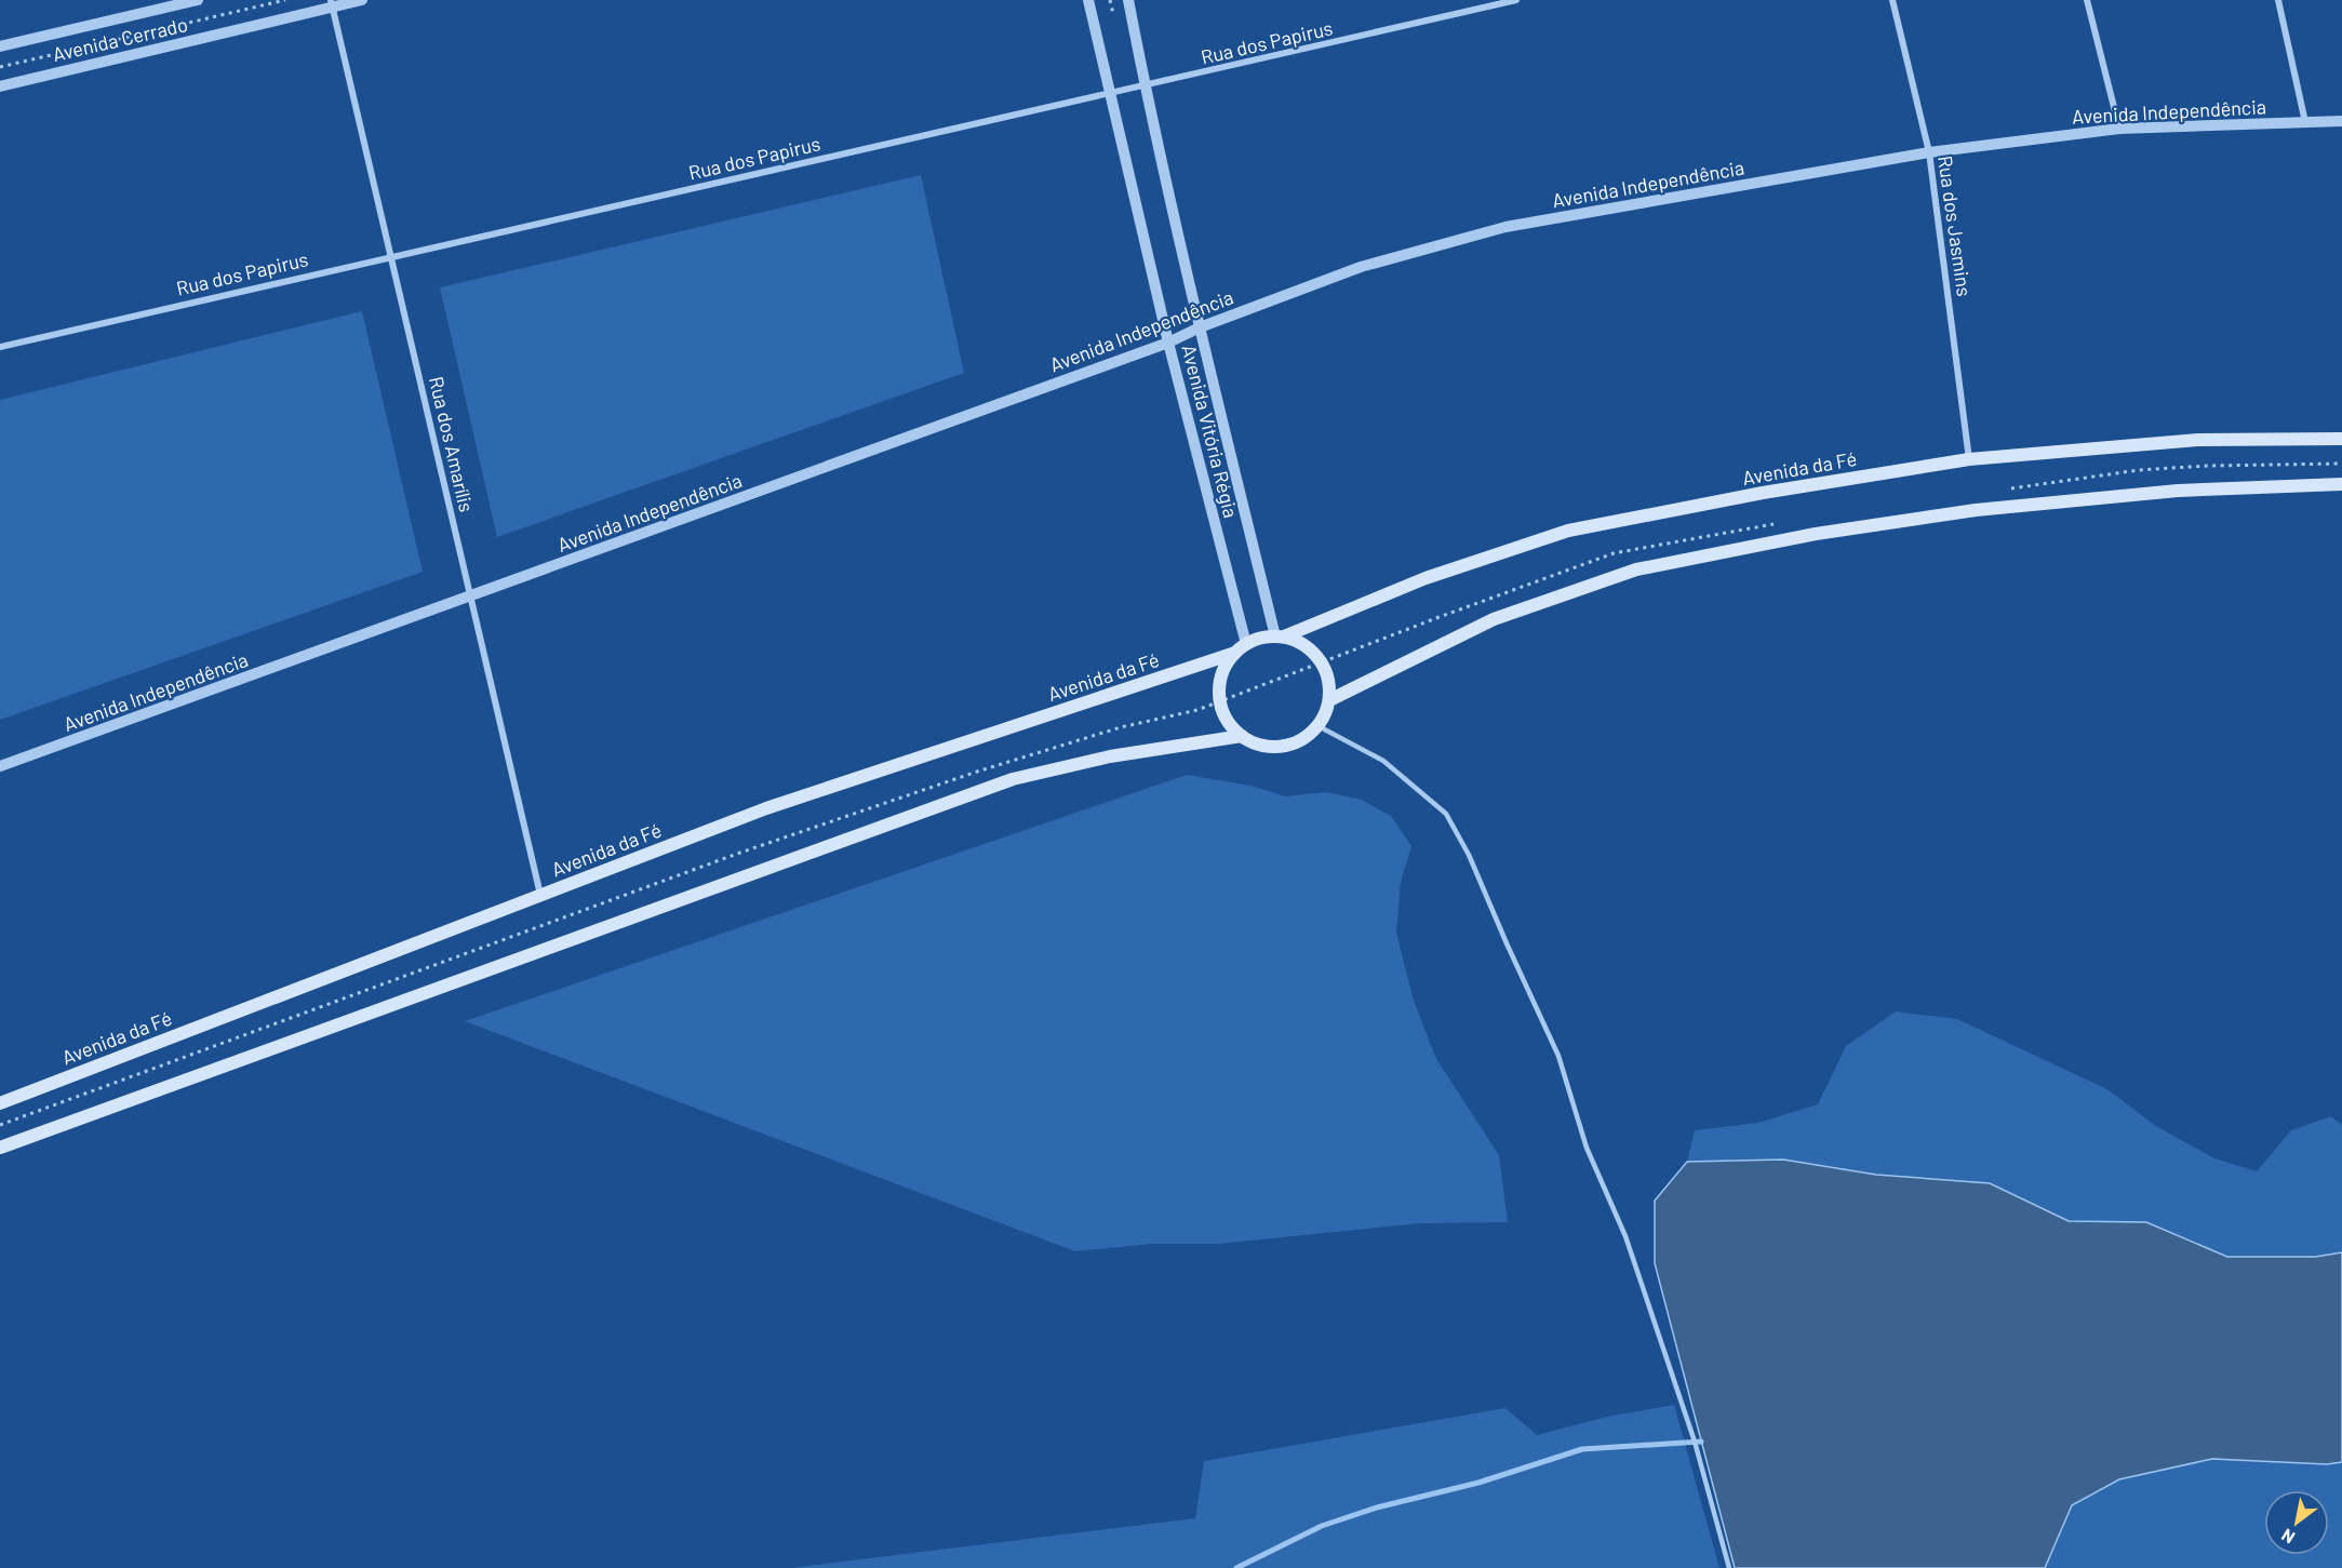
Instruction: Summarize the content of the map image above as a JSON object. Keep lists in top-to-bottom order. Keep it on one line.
{"streets":{"main road":["Avenida da Fé"],"street":["Avenida Cerrado","Rua dos Papirus","Avenida Independência","Rua dos Jasmins","Avenida Vitória Régia","Rua dos Amarílis"]},"crossings":[["Avenida Cerrado","Rua dos Amarílis"],["Rua dos Papirus","Avenida Vitória Régia"],["Rua dos Papirus","Rua dos Amarílis"],["Avenida Independência","Rua dos Jasmins"],["Avenida Independência","Avenida Vitória Régia"],["Avenida Independência","Rua dos Amarílis"],["Rua dos Jasmins","Avenida da Fé"],["Avenida Vitória Régia","Avenida da Fé"],["Rua dos Amarílis","Avenida da Fé"]],"north":"bottom left"}
